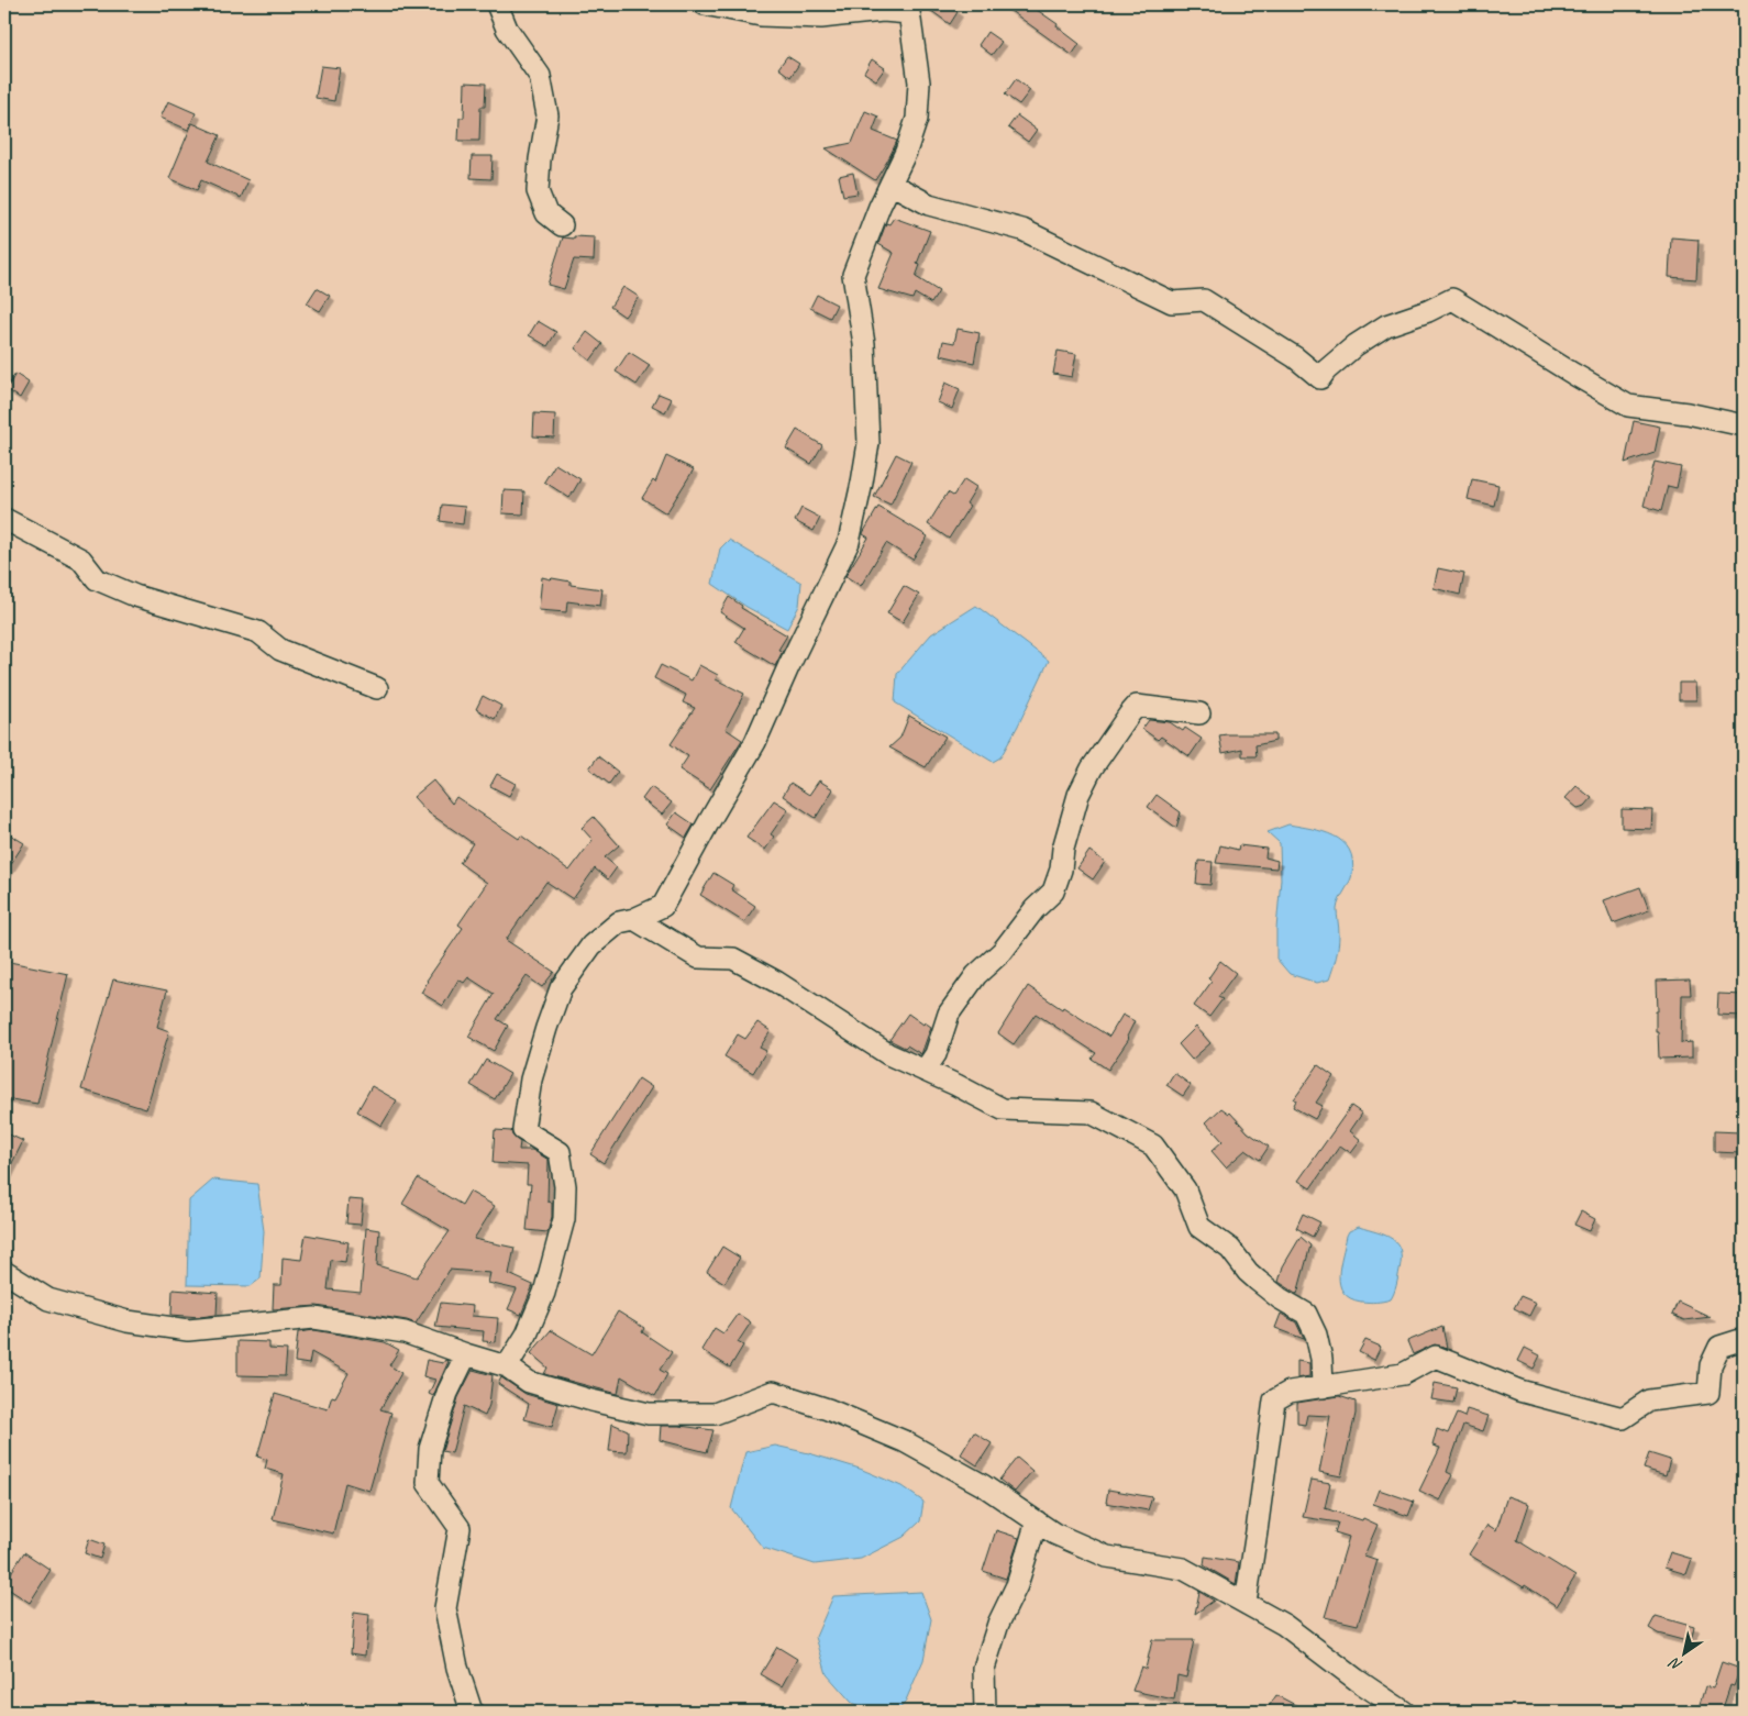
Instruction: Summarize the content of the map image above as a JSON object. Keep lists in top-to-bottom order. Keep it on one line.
{"north":"bottom left"}
